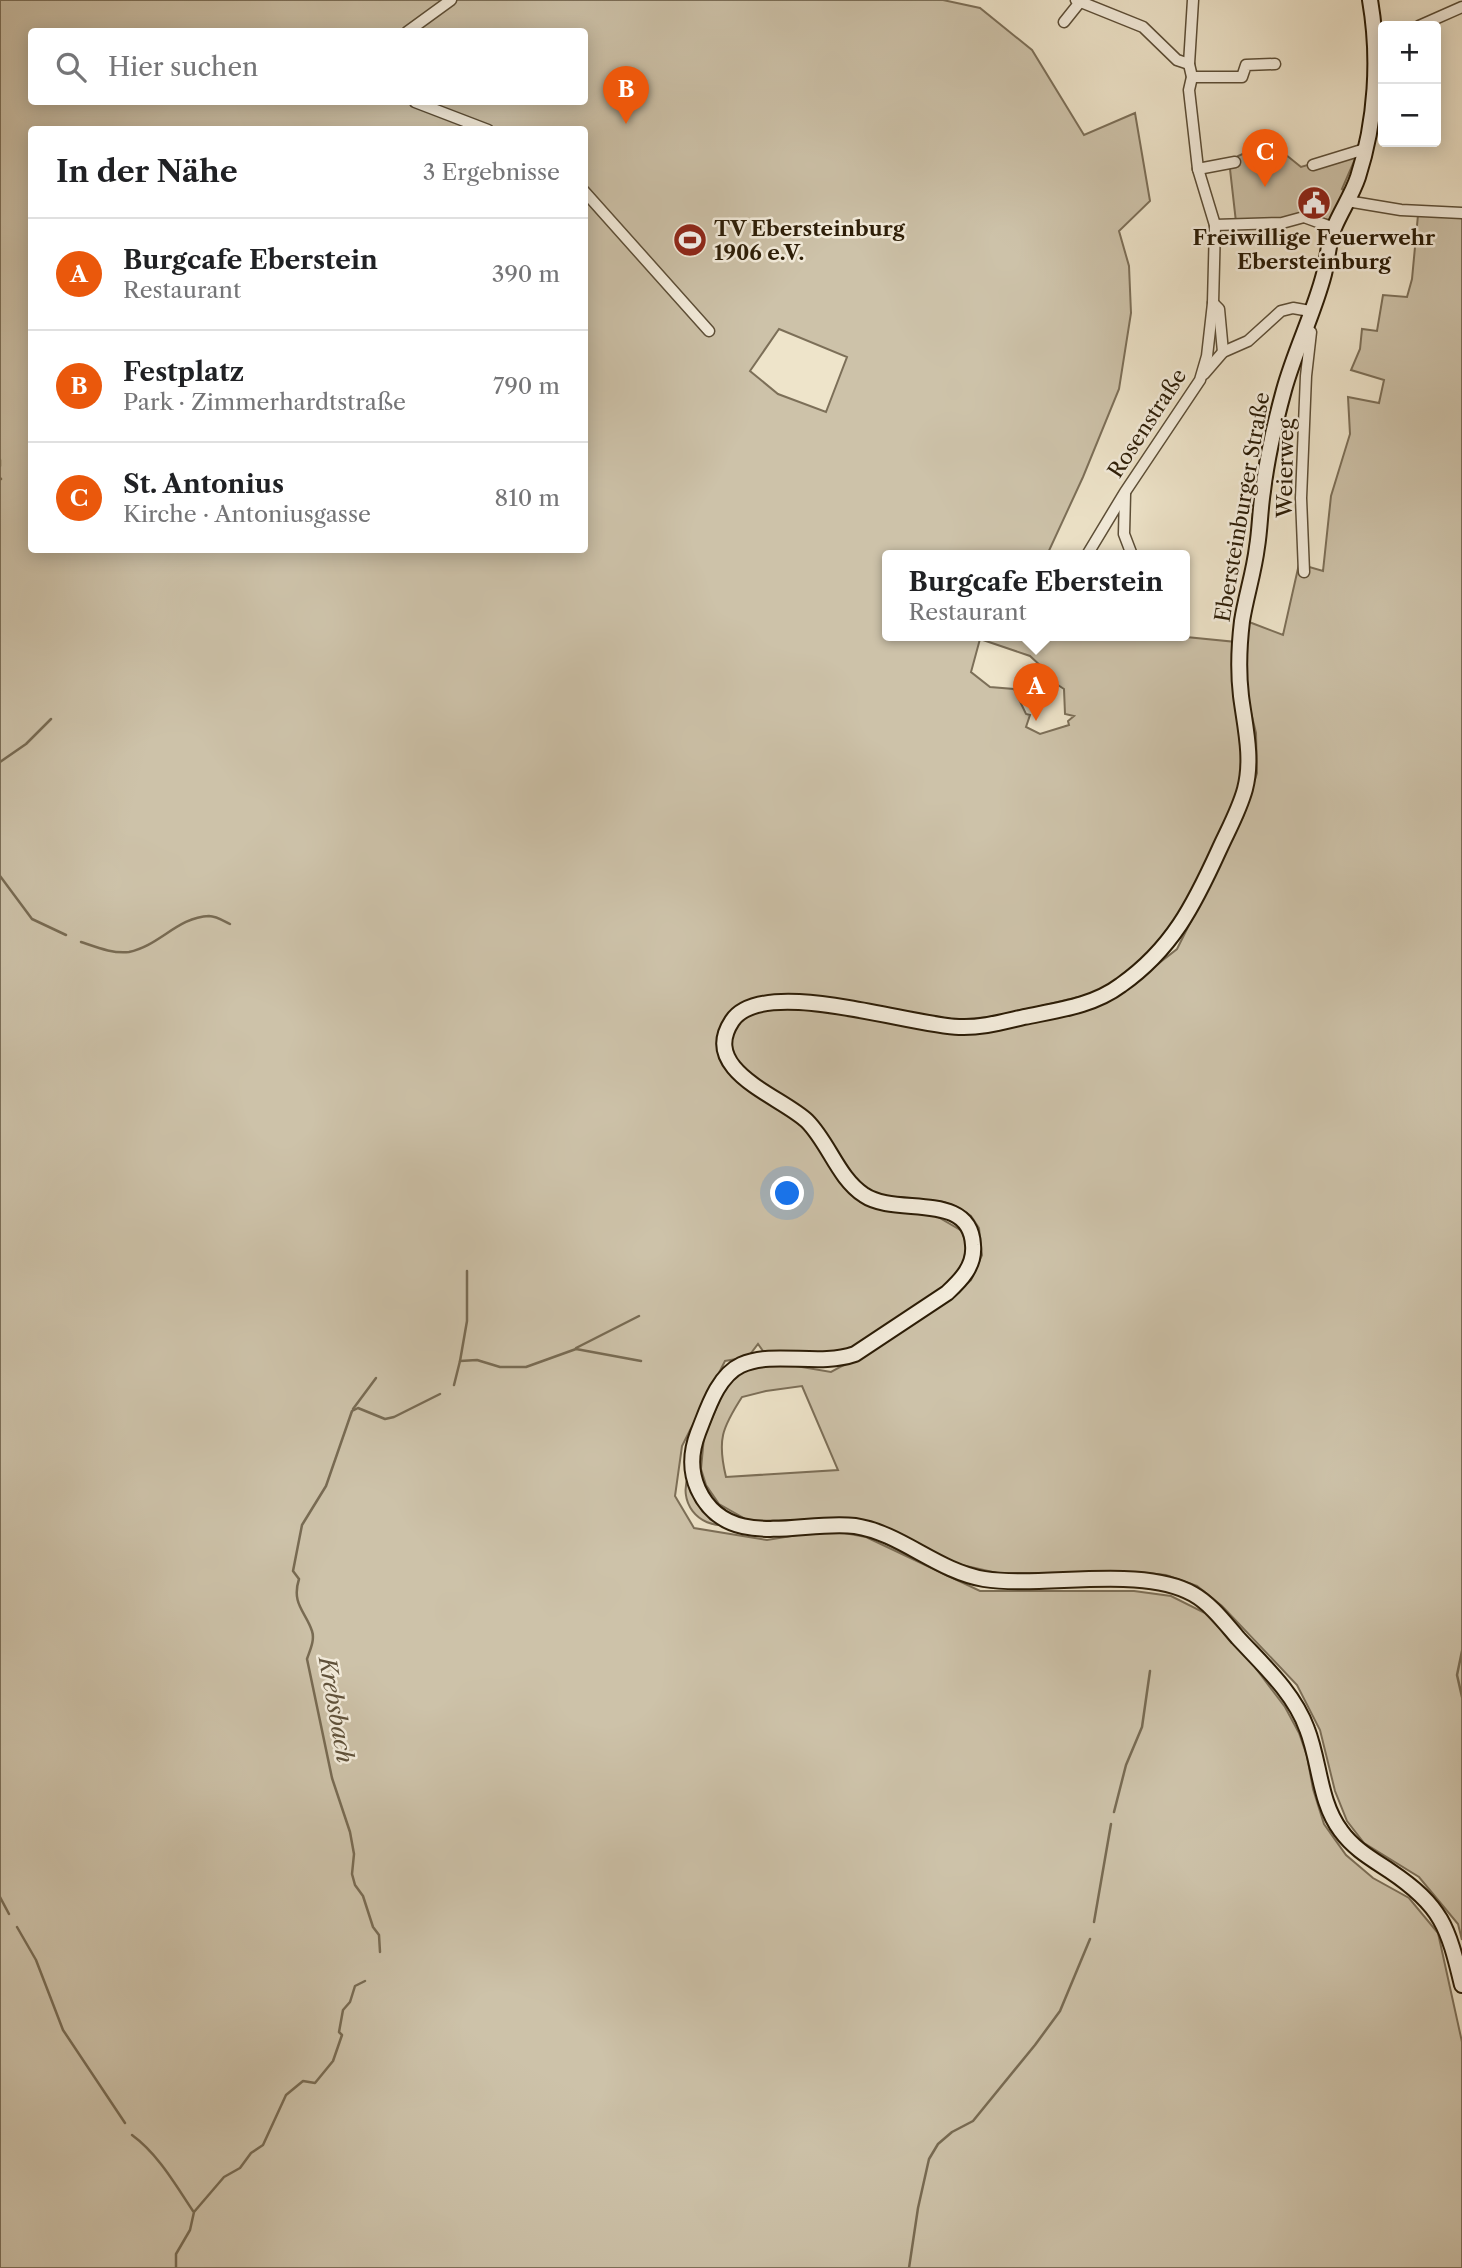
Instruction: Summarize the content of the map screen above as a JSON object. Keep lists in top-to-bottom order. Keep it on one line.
{"streets":{"street":["Rosenstraße","Weierweg","Ebersteinburger Straße"]},"crossings":[["Weierweg","Ebersteinburger Straße"]],"water":["Krebsbach"],"places":{"public building":["Freiwillige Feuerwehr Ebersteinburg"],"sports":["TV Ebersteinburg 1906 e.V."]},"page":{"map_buttons":["+","−"],"search":"Hier suchen","pins":["B","C","A"],"heading":["In der Nähe","3 Ergebnisse"],"list":[{"mark":"A","name":"Burgcafe Eberstein","note":"Restaurant","value":"390 m"},{"mark":"B","name":"Festplatz","note":"Park · Zimmerhardtstraße","value":"790 m"},{"mark":"C","name":"St. Antonius","note":"Kirche · Antoniusgasse","value":"810 m"}],"popup":["Burgcafe Eberstein","Restaurant"]}}
